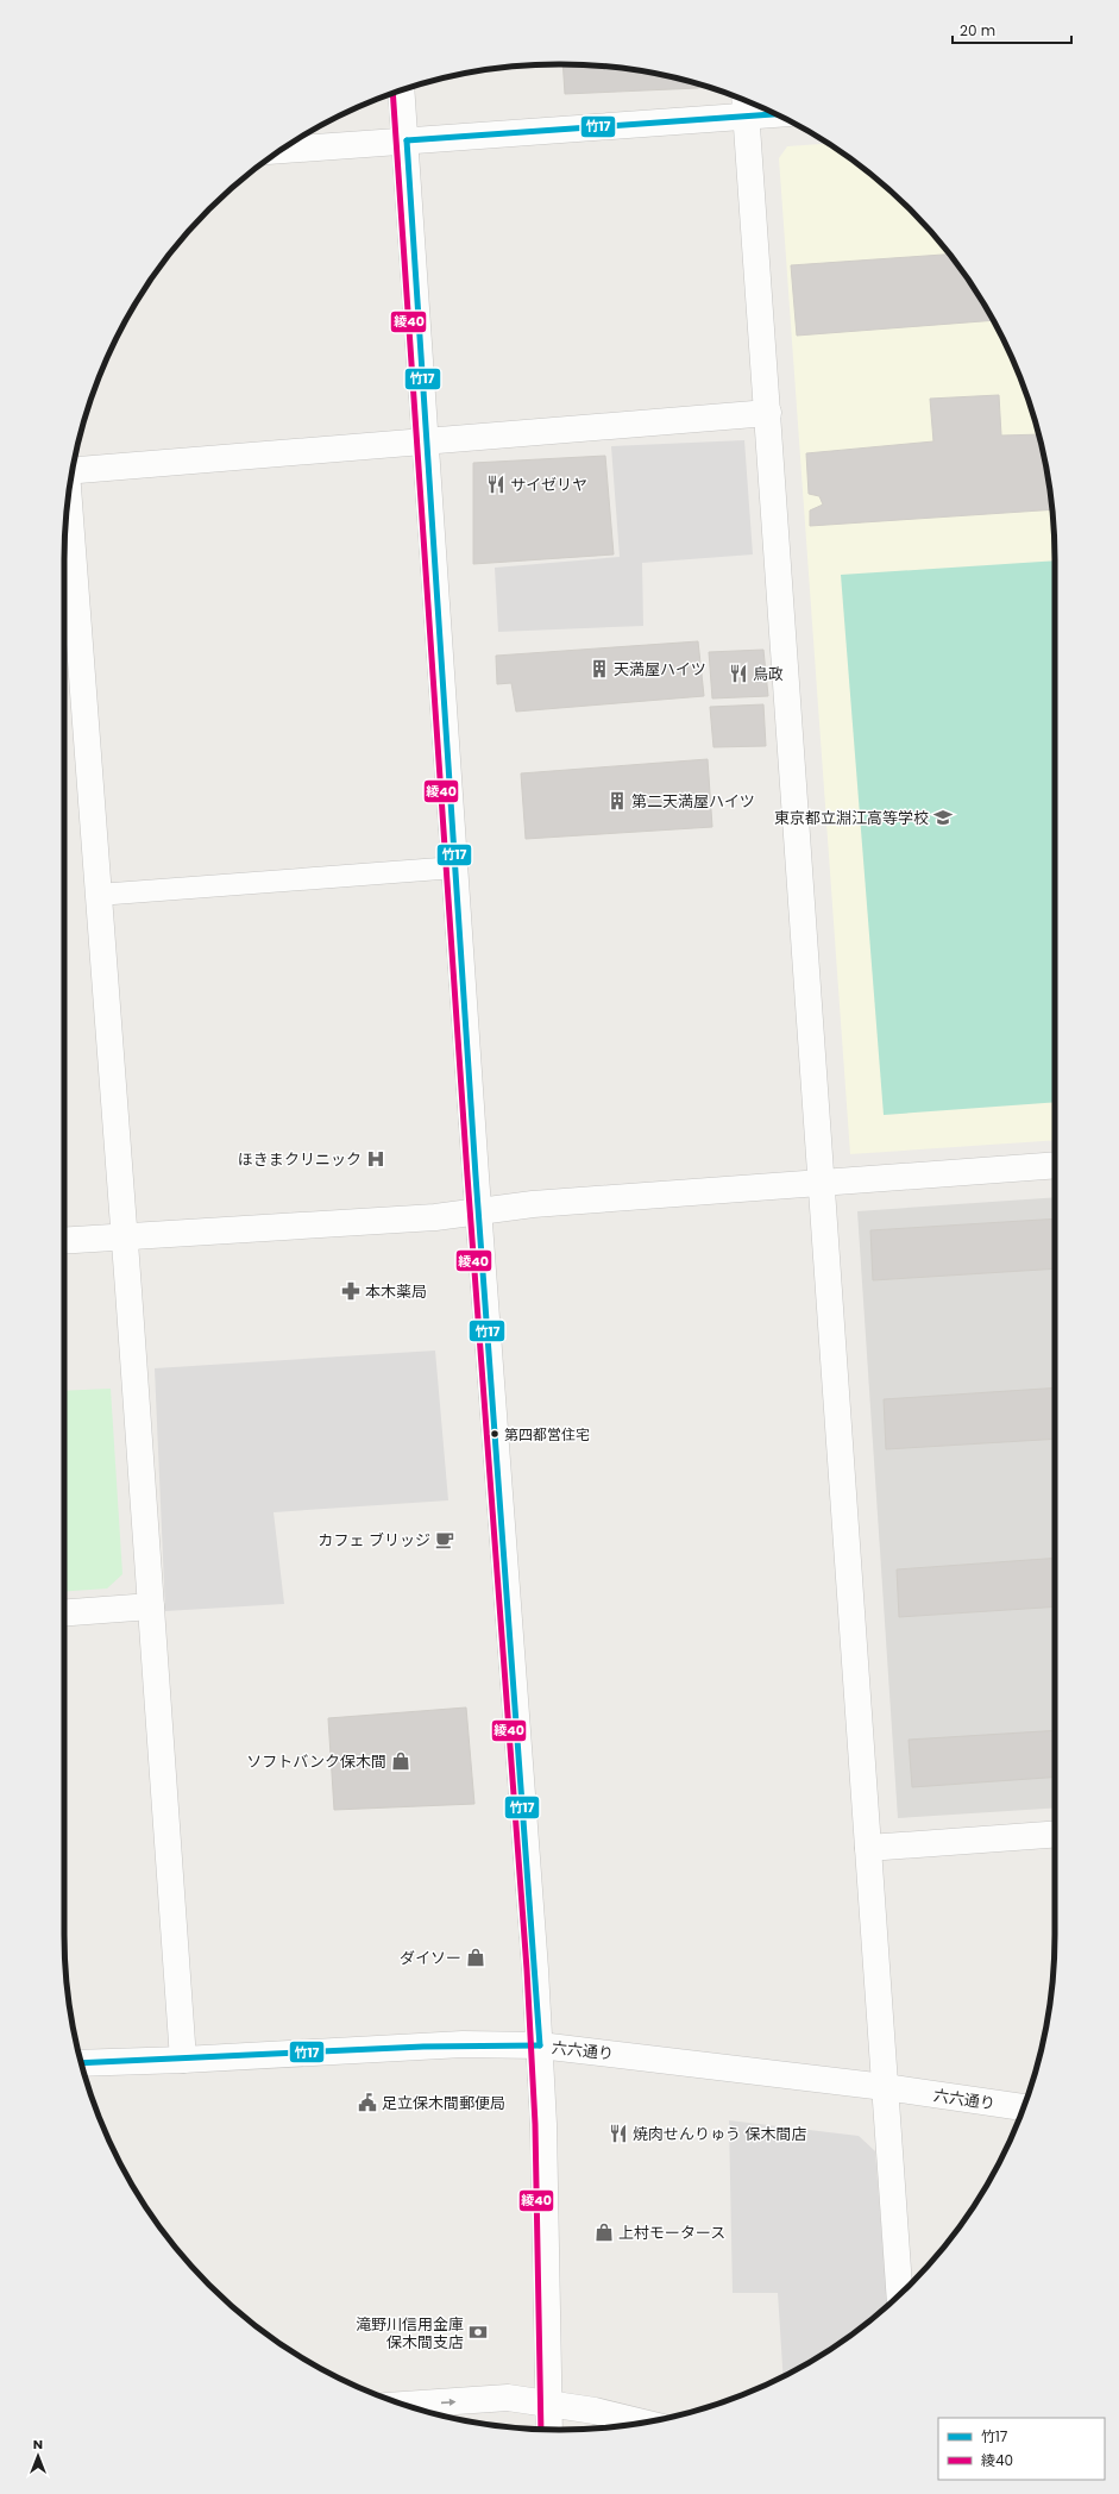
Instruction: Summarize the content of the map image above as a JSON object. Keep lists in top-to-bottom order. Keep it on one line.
{"streets":{"street":["六六通り"]},"places":{"restaurant":["サイゼリヤ","鳥政","焼肉せんりゅう 保木間店"],"building":["天満屋ハイツ","第二天満屋ハイツ"],"school or university":["東京都立淵江高等学校"],"hospital":["ほきまクリニック"],"pharmacy":["本木薬局"],"other":["第四都営住宅"],"cafe":["カフェ ブリッジ"],"shop":["ソフトバンク保木間","ダイソー","上村モータース"],"public building":["足立保木間郵便局"],"bank":["滝野川信用金庫 保木間支店"]},"lines":["transit line 綾40","transit line 竹17"],"legend":["竹17","綾40"],"scale_bar":"20 m","north":"top"}
